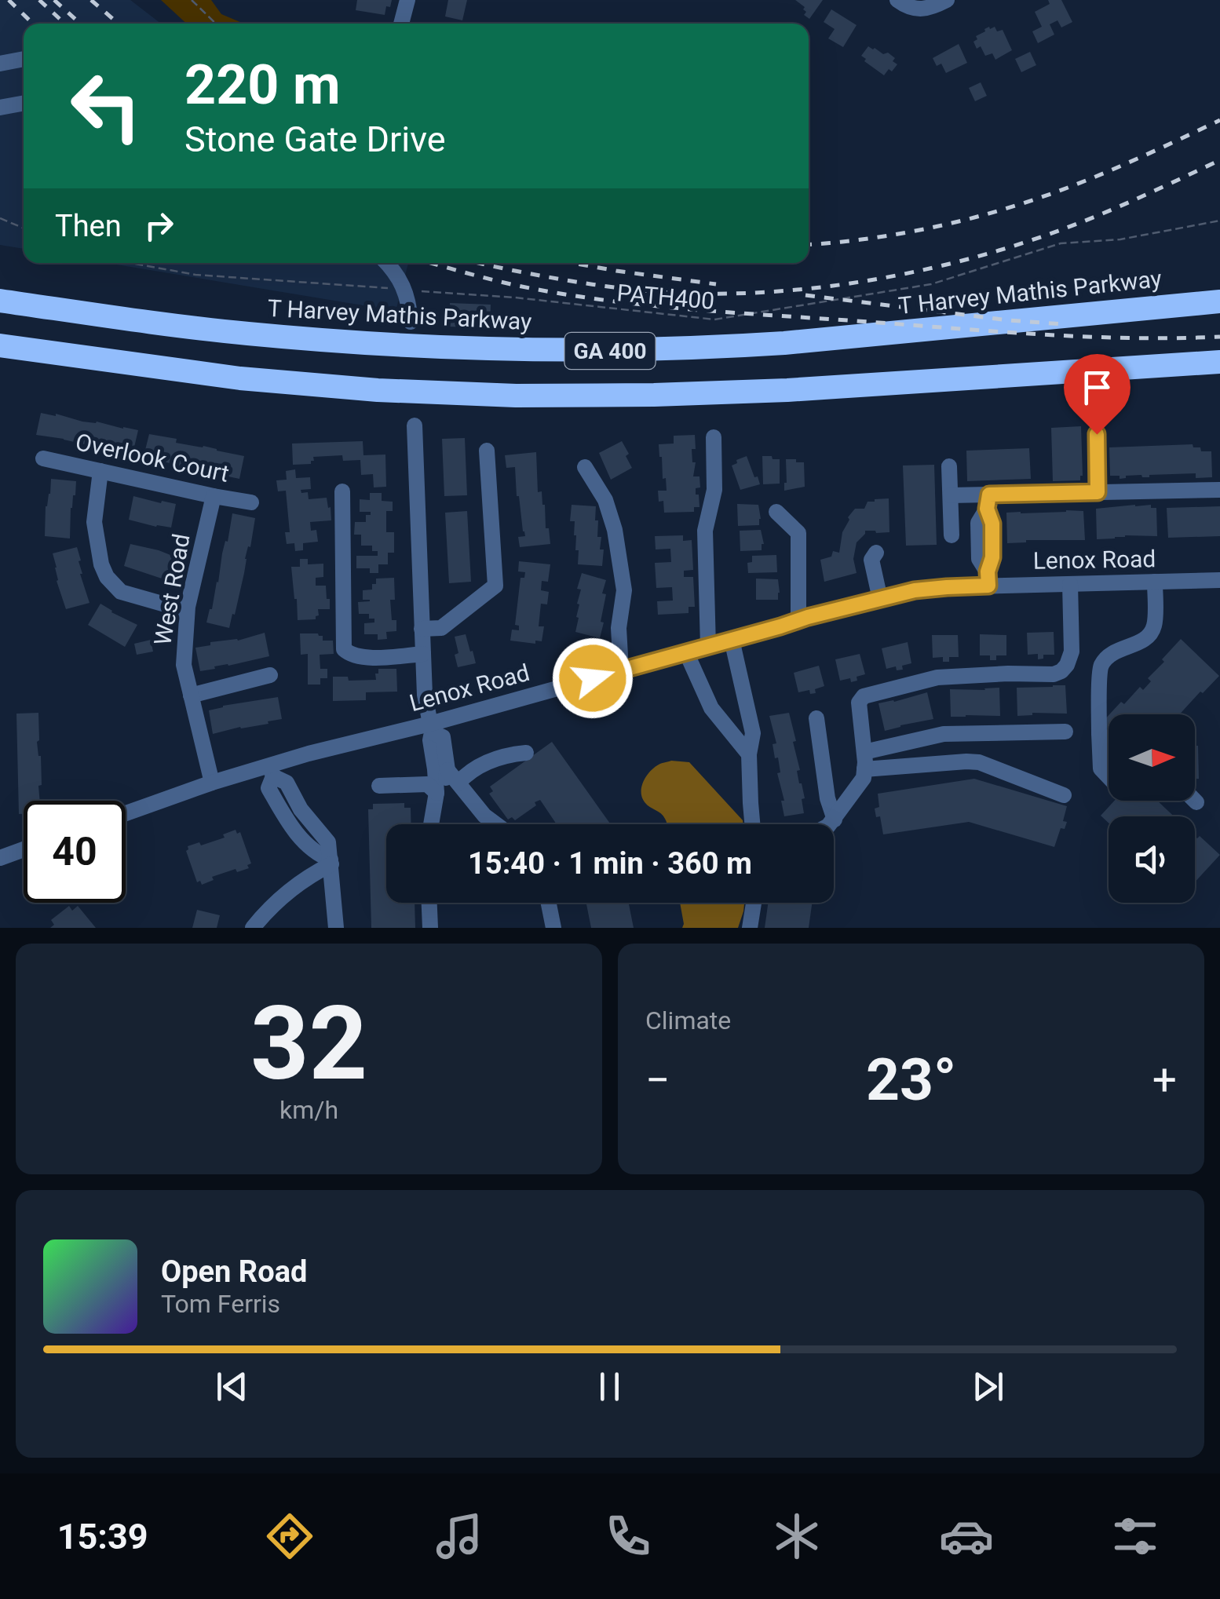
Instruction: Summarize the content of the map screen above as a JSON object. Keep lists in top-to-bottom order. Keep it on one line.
{"streets":{"highway":["T Harvey Mathis Parkway","GA 400"],"street":["Overlook Court","Lenox Road","West Road"],"path":["PATH400"]},"crossings":[["Overlook Court","West Road"],["Lenox Road","West Road"]],"north":"right","page":{"turn":["220 m","Stone Gate Drive"],"then":"Then","limit":"40","trip":"15:40 · 1 min · 360 m","tile":[["32","km/h"],"Climate"],"heat":["−","23°","+"],"song":["Open Road","Tom Ferris"],"tabs":"15:39"}}
